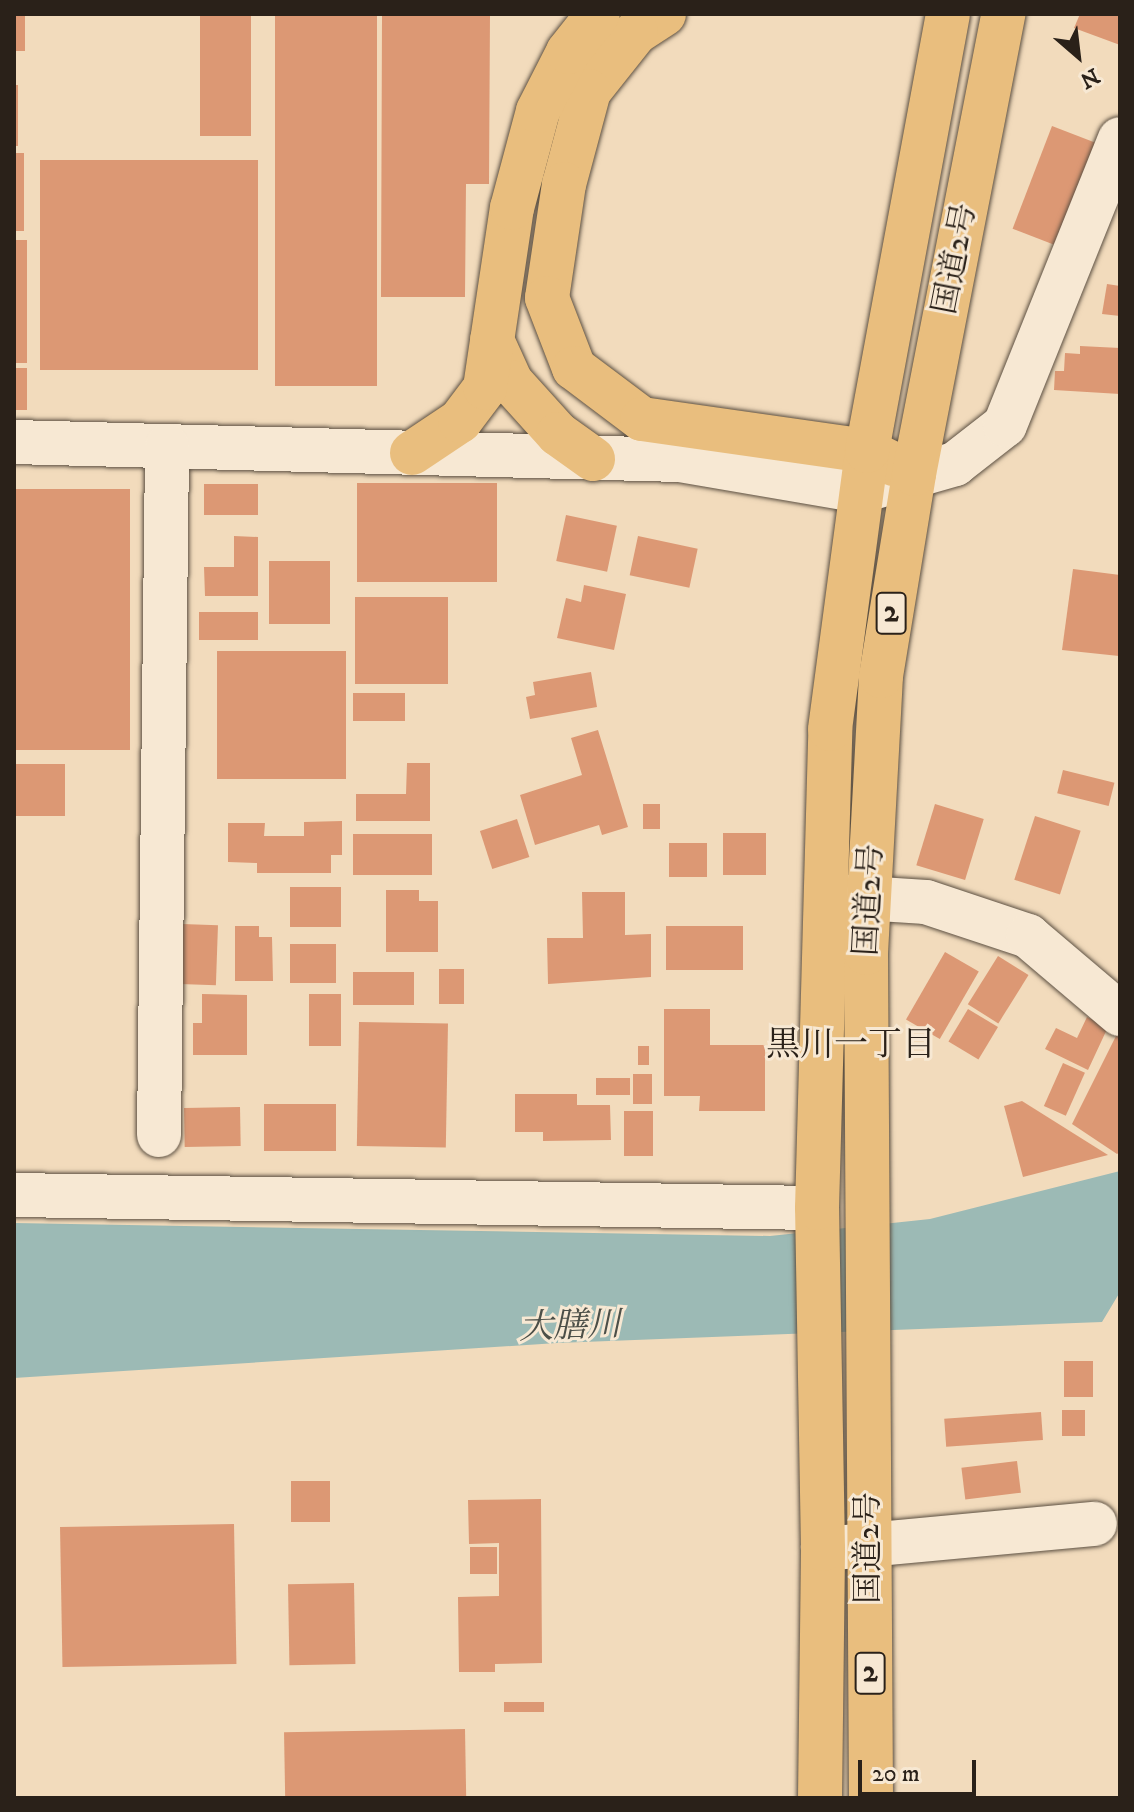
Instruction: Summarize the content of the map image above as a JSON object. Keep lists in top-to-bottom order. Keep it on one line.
{"streets":{"highway":["国道2号","2"]},"districts":["黒川一丁目"],"water":["大膳川"],"scale_bar":"20 m","north":"bottom right"}
